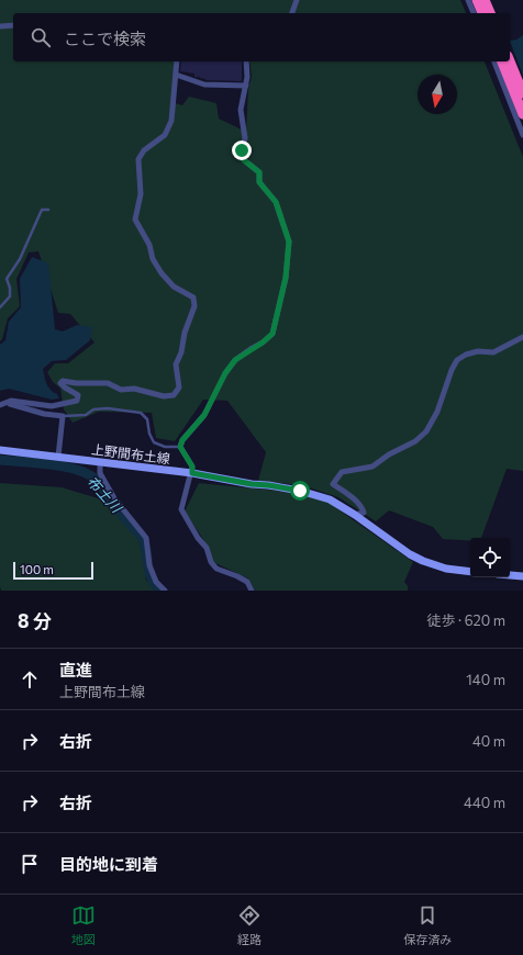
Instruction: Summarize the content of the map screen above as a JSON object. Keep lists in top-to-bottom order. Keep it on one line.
{"streets":{"main road":["上野間布土線"]},"water":["布土川"],"scale_bar":"100 m","north":"bottom","page":{"search":"ここで検索","scale":"100 m","heading":["8 分","徒歩 · 620 m"],"list":[["直進","上野間布土線","140 m"],["右折","40 m"],["右折","440 m"],"目的地に到着"],"nav":["地図","経路","保存済み"]}}
